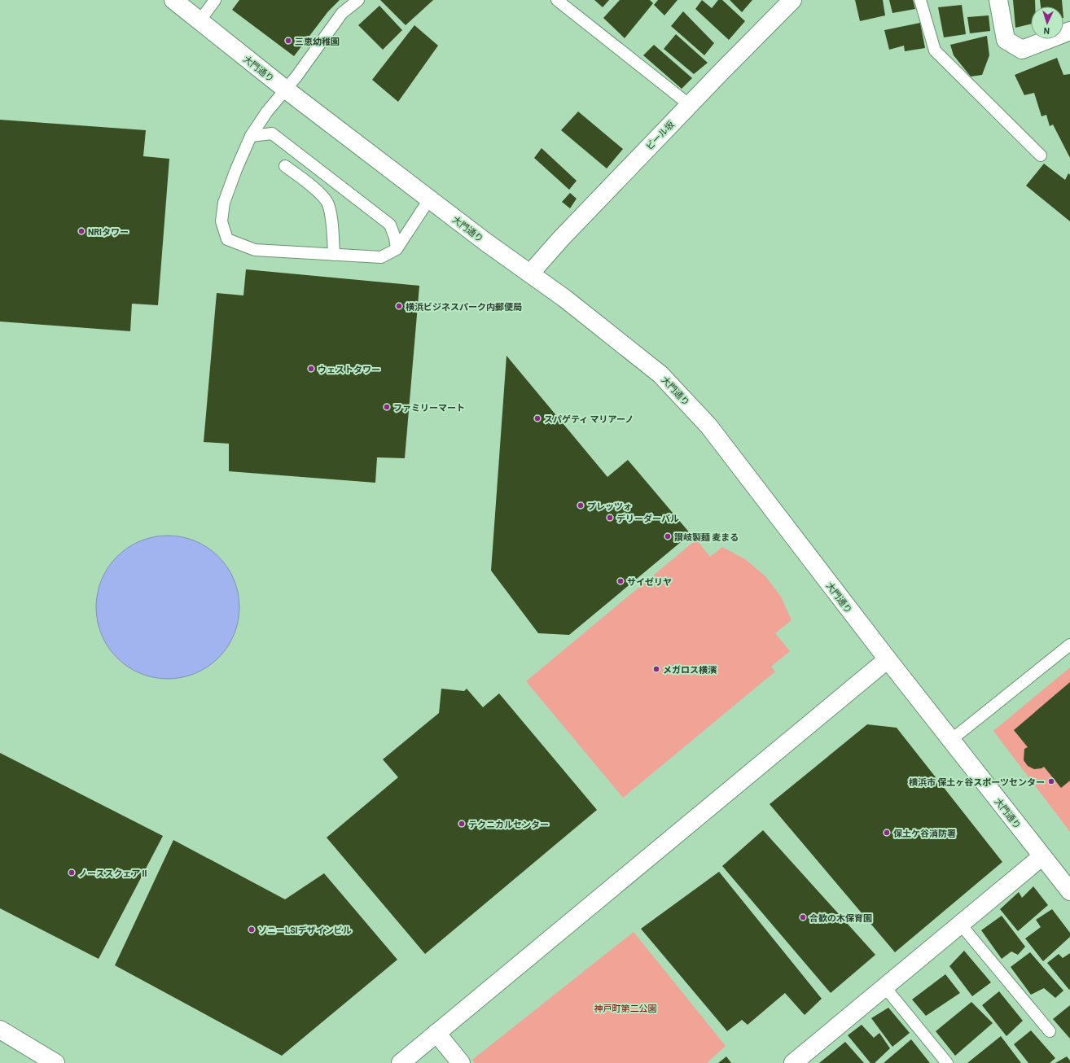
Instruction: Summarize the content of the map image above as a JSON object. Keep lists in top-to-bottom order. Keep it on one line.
{"streets":{"street":["大門通り","ビール坂"]},"crossings":[["大門通り","ビール坂"]],"parks":["神戸町第二公園"],"places":["三恵幼稚園","NRIタワー","横浜ビジネスパーク内郵便局","ウェストタワー","ファミリーマート","スパゲティ マリアーノ","プレッツォ","デリーダーバル","讃岐製麺 麦まる","サイゼリヤ","メガロス横濱","横浜市 保土ヶ谷スポーツセンター","テクニカルセンター","保土ケ谷消防署","ノーススクェア II","合歓の木保育園","ソニーLSIデザインビル"],"north":"bottom"}
